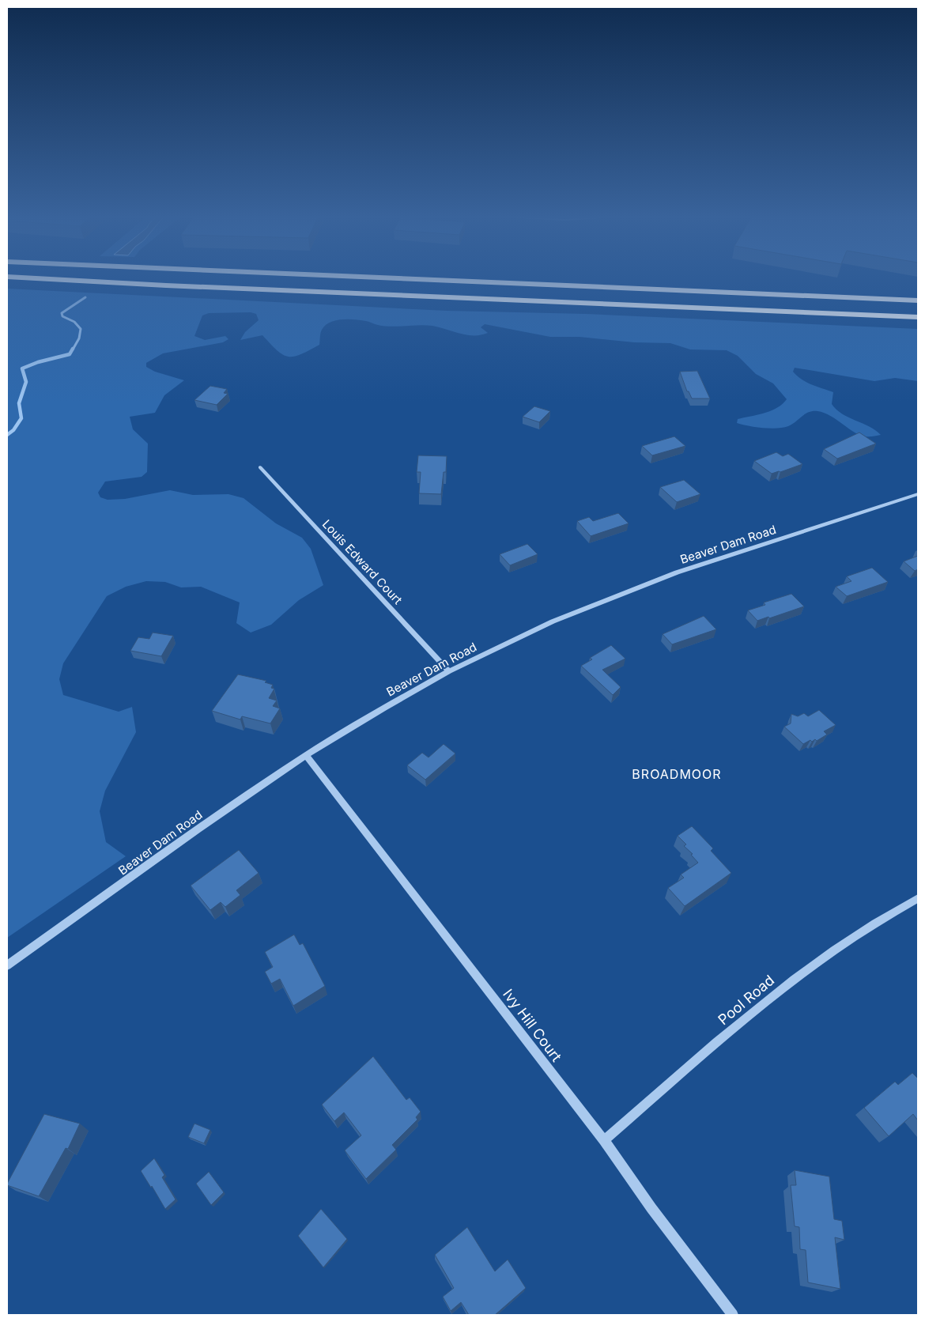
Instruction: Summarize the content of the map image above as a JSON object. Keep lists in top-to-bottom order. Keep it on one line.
{"streets":{"street":["Beaver Dam Road","Louis Edward Court","Pool Road","Ivy Hill Court"]},"crossings":[["Beaver Dam Road","Louis Edward Court"],["Beaver Dam Road","Ivy Hill Court"],["Pool Road","Ivy Hill Court"]],"districts":["BROADMOOR"]}
